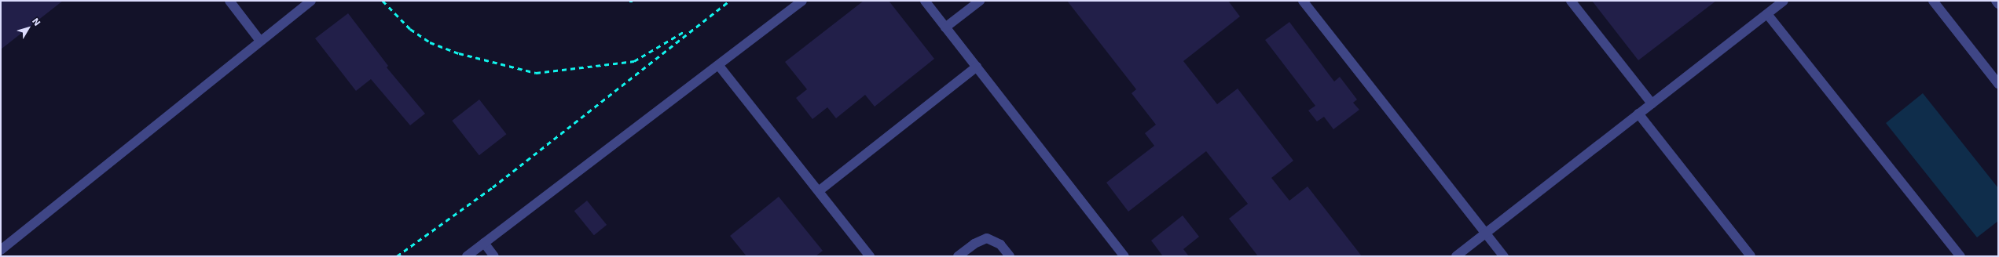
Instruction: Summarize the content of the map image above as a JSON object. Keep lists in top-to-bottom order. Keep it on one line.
{"north":"top right"}
